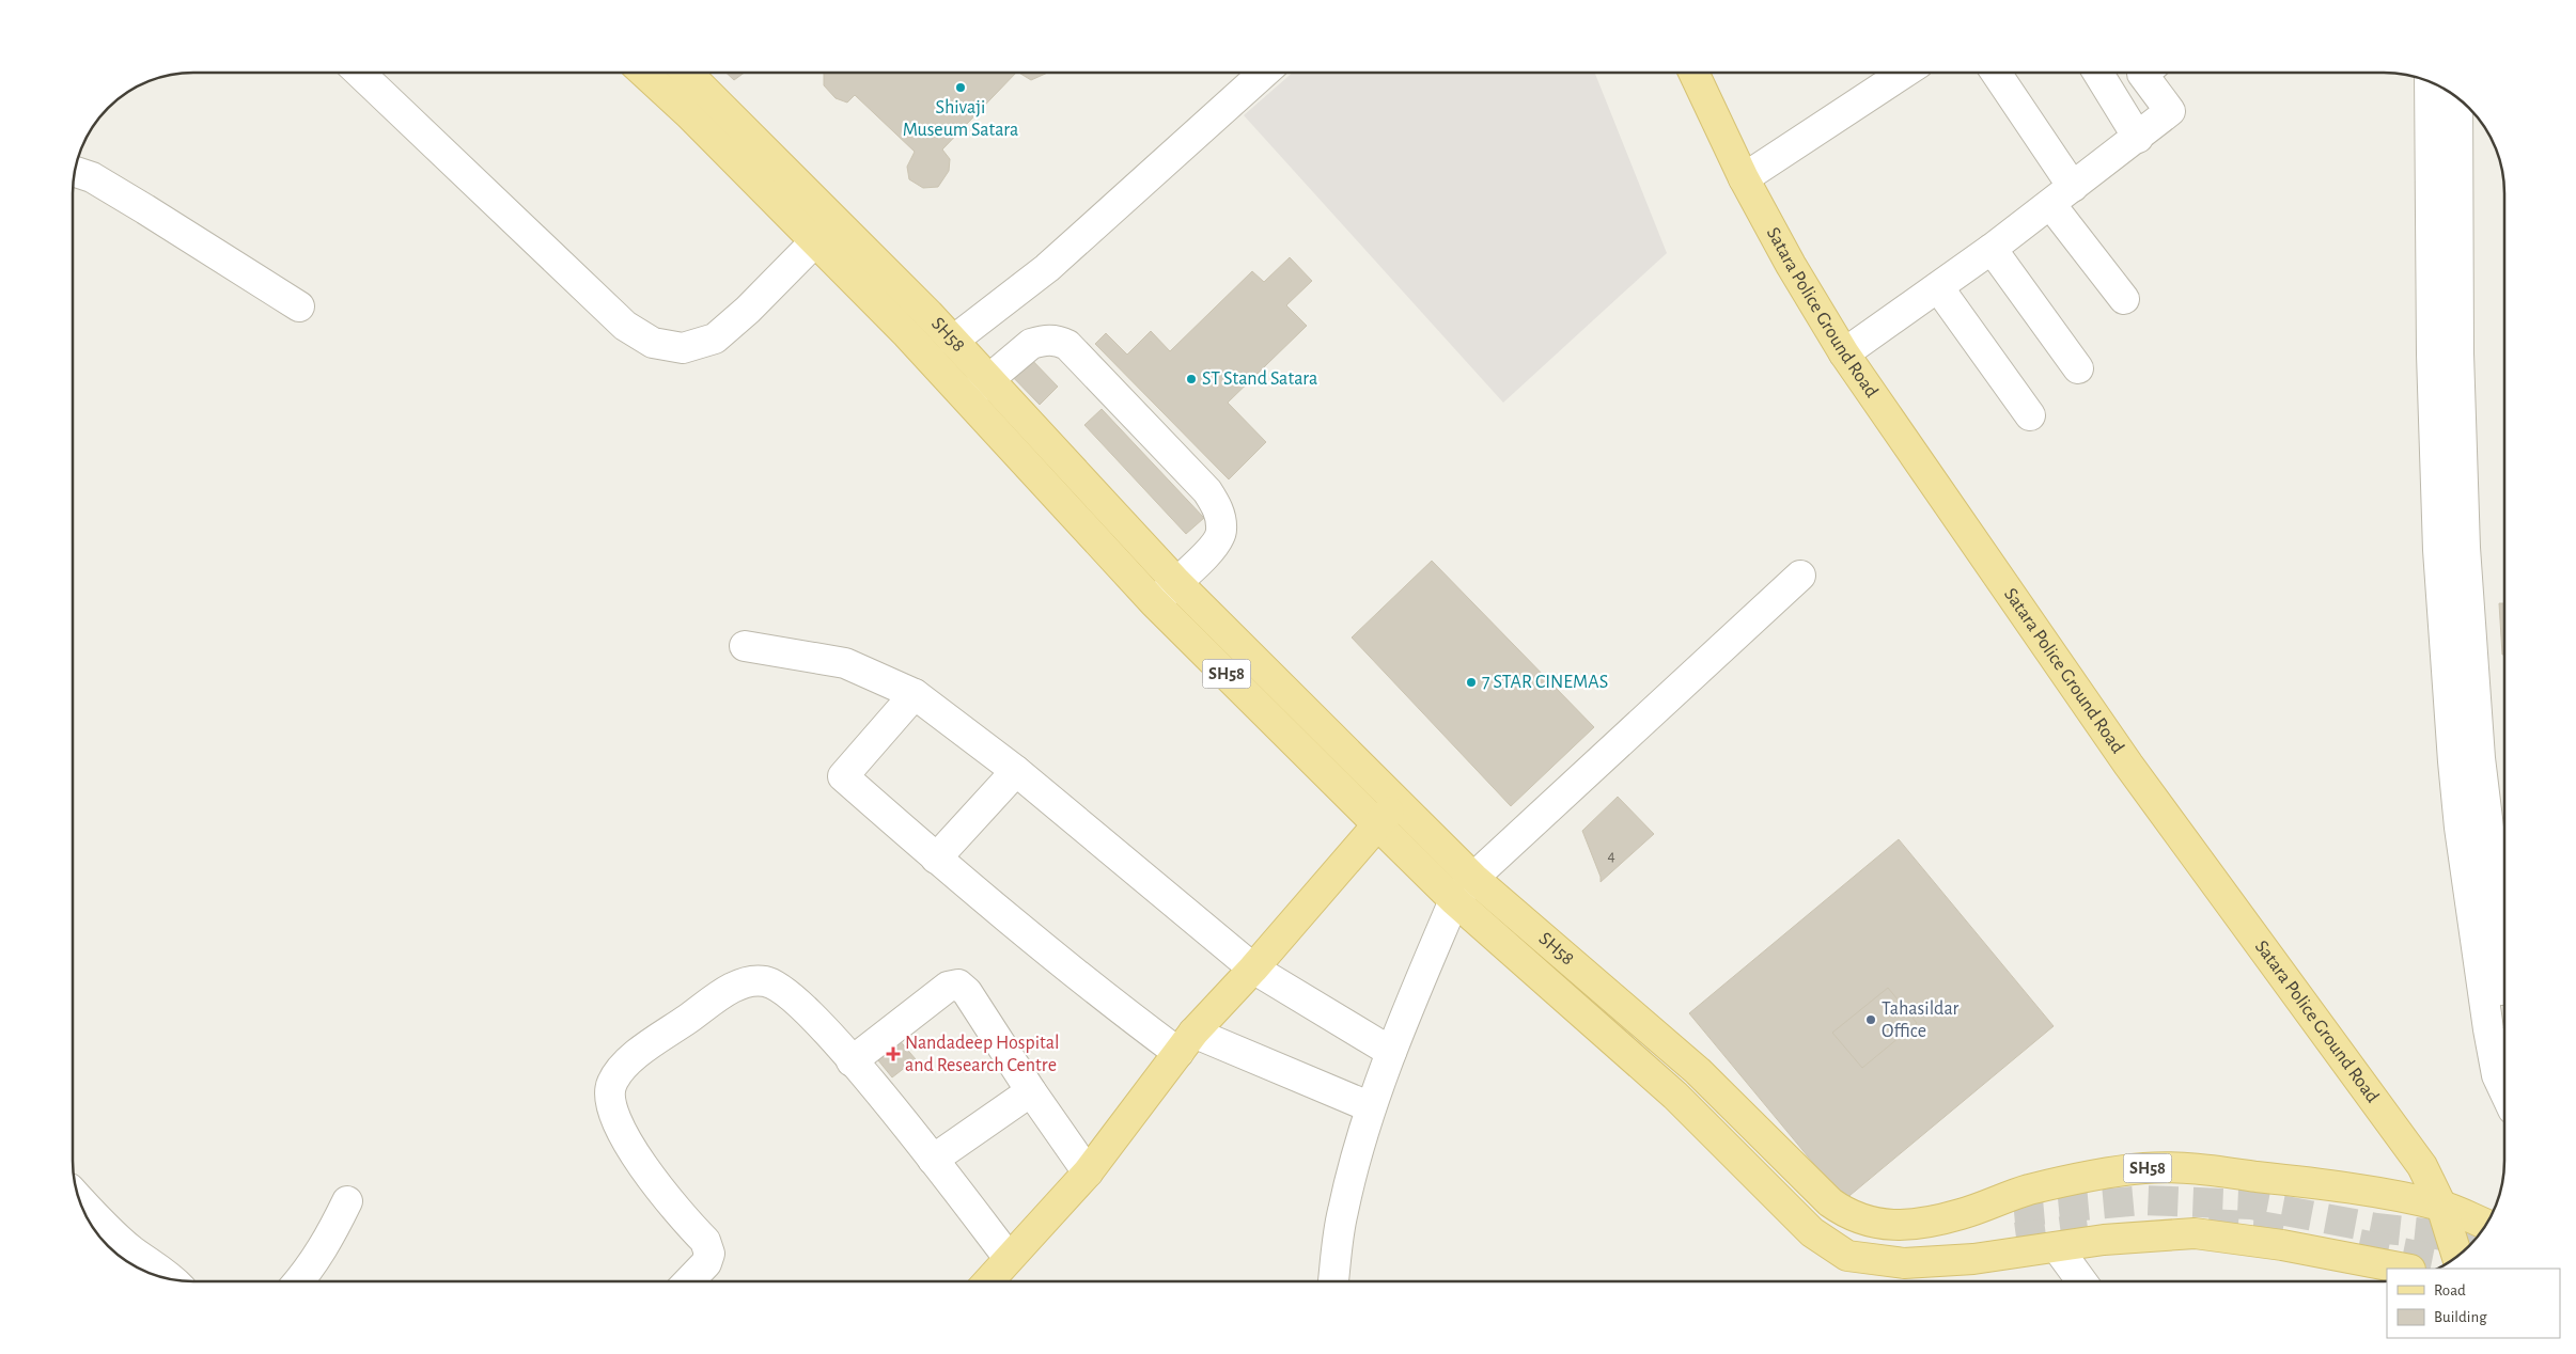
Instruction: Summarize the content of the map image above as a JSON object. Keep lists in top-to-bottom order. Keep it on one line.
{"streets":{"main road":["Satara Police Ground Road","SH58"]},"crossings":[["Satara Police Ground Road","SH58"]],"places":{"other":["Shivaji Museum Satara","ST Stand Satara","7 STAR CINEMAS","Tahasildar Office"],"health":["Nandadeep Hospital and Research Centre"]},"house_numbers":["4"],"legend":["Road","Building"]}
